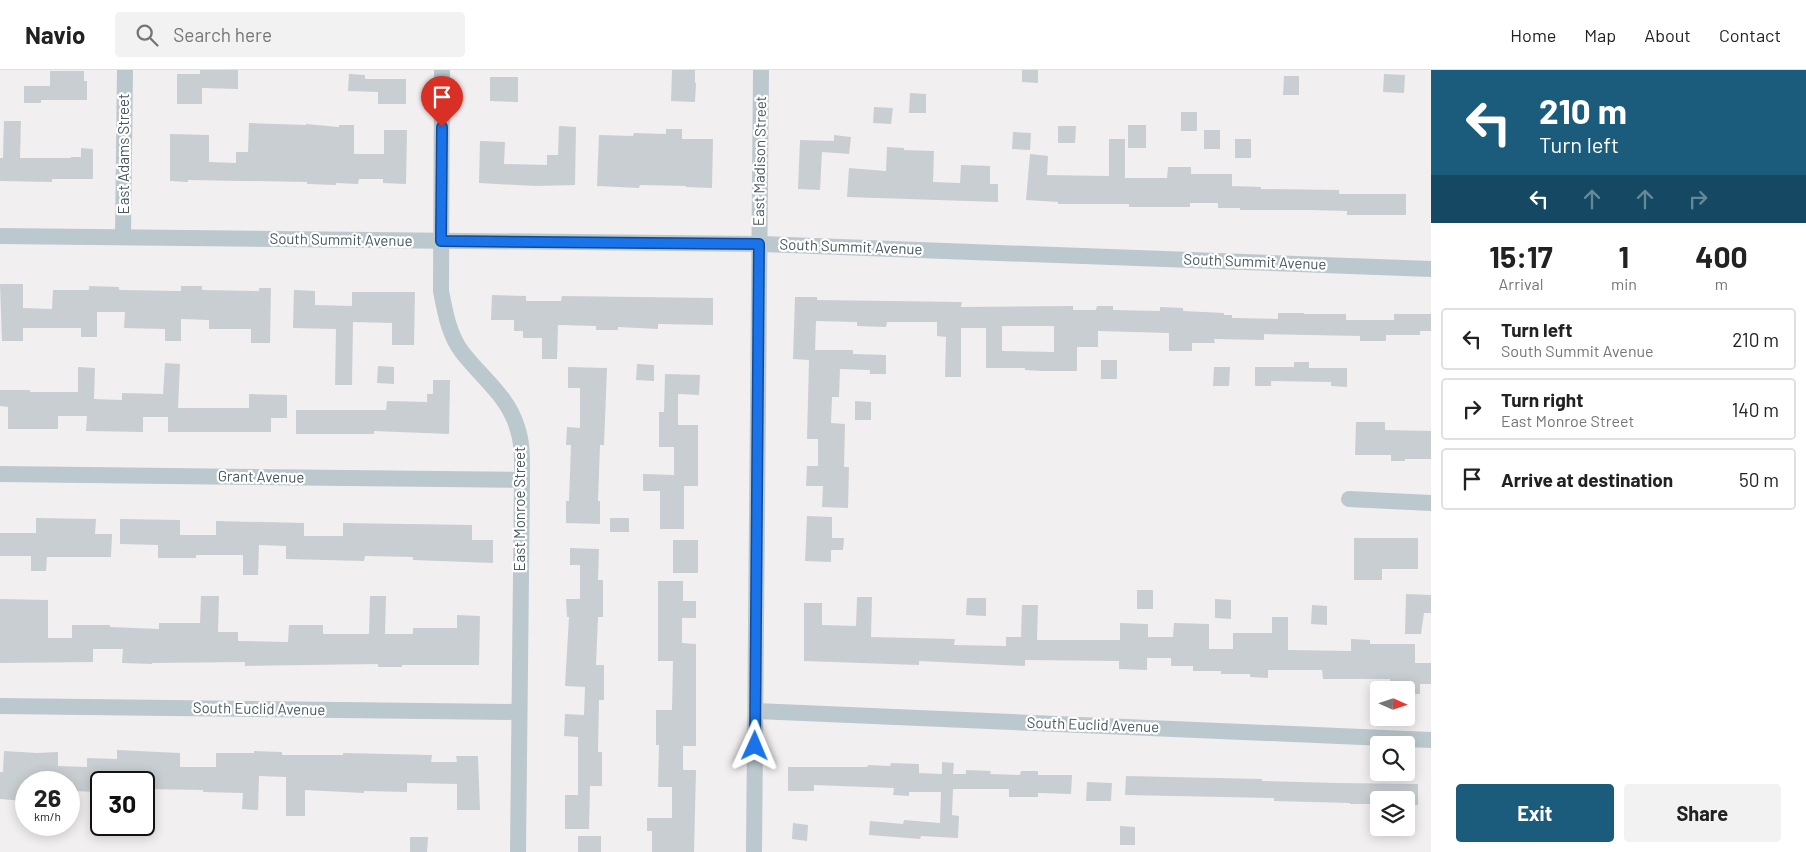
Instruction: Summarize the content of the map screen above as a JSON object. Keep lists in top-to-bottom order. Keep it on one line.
{"streets":{"street":["East Adams Street","East Madison Street","South Summit Avenue","Grant Avenue","East Monroe Street","South Euclid Avenue"]},"crossings":[["East Adams Street","South Summit Avenue"],["East Madison Street","South Summit Avenue"],["East Madison Street","South Euclid Avenue"],["South Summit Avenue","East Monroe Street"],["Grant Avenue","East Monroe Street"],["East Monroe Street","South Euclid Avenue"]],"north":"right","page":{"header":"Navio","search":"Search here","nav":["Home","Map","About","Contact"],"turn":["210 m","Turn left"],"eta":["15:17","Arrival","1","min","400","m"],"list":[{"name":"Turn left","note":"South Summit Avenue","value":"210 m"},{"name":"Turn right","note":"East Monroe Street","value":"140 m"},{"name":"Arrive at destination","value":"50 m"}],"speed":"26 km/h","limit":"30","buttons":["Exit","Share"]}}
